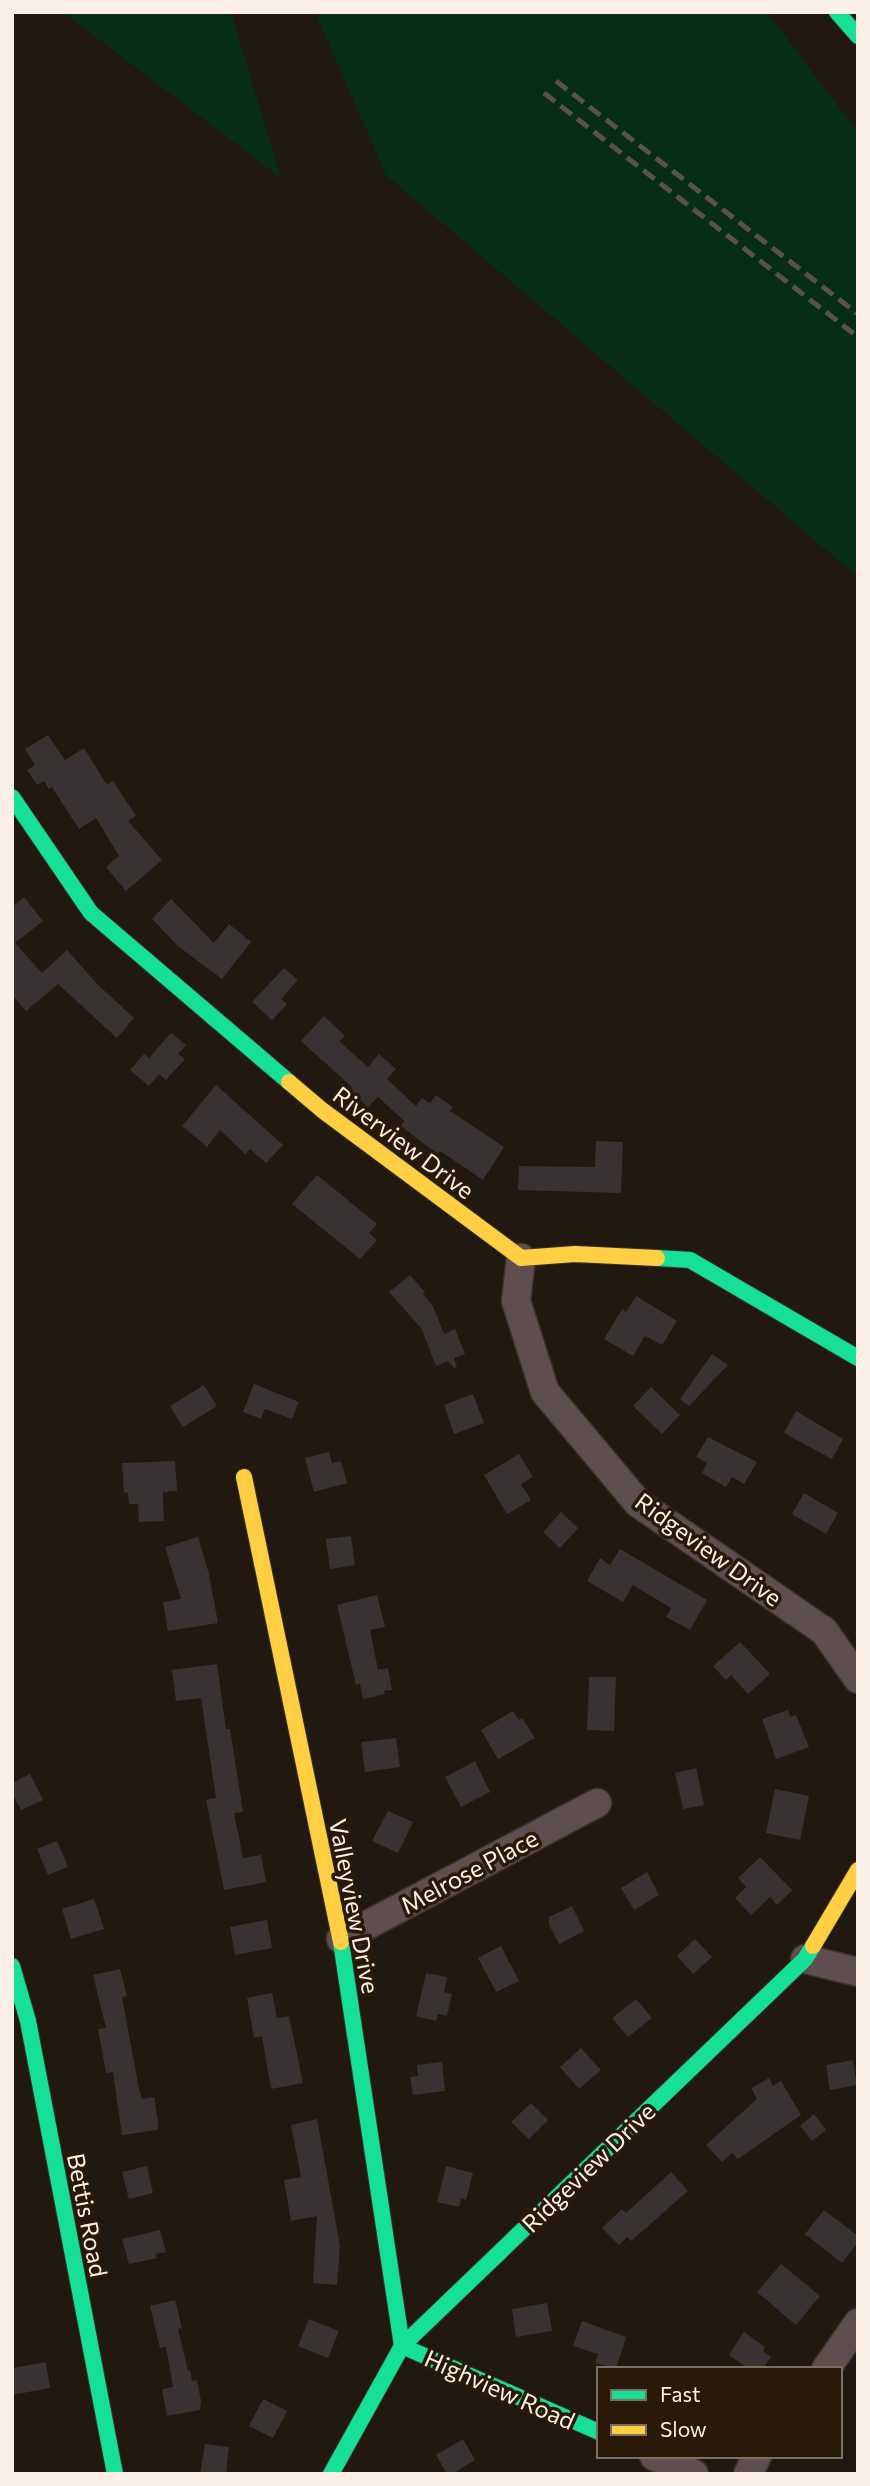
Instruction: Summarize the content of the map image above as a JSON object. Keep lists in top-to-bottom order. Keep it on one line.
{"streets":{"street":["Riverview Drive","Ridgeview Drive","Melrose Place","Valleyview Drive","Bettis Road","Highview Road"]},"crossings":[["Riverview Drive","Ridgeview Drive"],["Ridgeview Drive","Valleyview Drive"],["Ridgeview Drive","Highview Road"],["Melrose Place","Valleyview Drive"],["Valleyview Drive","Highview Road"]],"legend":["Fast","Slow"]}
